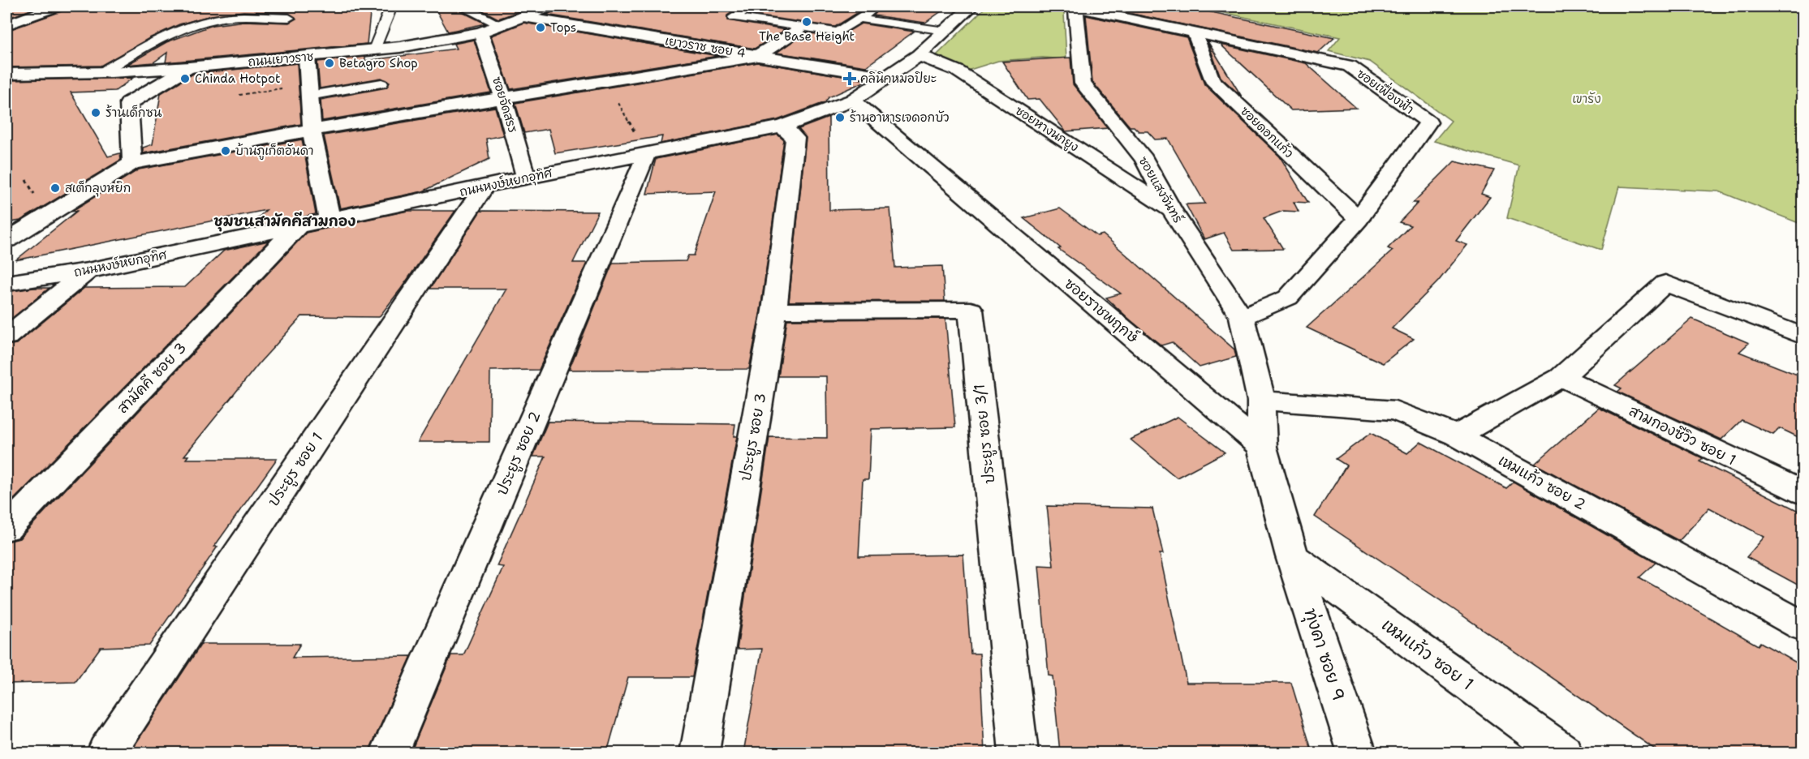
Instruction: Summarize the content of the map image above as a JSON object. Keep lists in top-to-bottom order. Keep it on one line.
{"streets":{"street":["เยาวราช ซอย 4","ถนนเยาวราช","ซอยเฟื่องฟ้า","ซอยจัดสรร","ซอยหางนกยูง","ซอยดอกแก้ว","ถนนหงษ์หยกอุทิศ","ซอยแสงจันทร์","ซอยราชพฤกษ์","สามัคคี ซอย 3","ประยูร ซอย 3/1","สามกองซีวิว ซอย 1","ประยูร ซอย 3","ประยูร ซอย 2","ประยูร ซอย 1","เหมแก้ว ซอย 2","ทุ่งคา ซอย 9","เหมแก้ว ซอย 1"]},"crossings":[["เยาวราช ซอย 4","ถนนเยาวราช"],["เยาวราช ซอย 4","ถนนหงษ์หยกอุทิศ"],["ถนนเยาวราช","ซอยจัดสรร"],["ซอยเฟื่องฟ้า","ซอยดอกแก้ว"],["ซอยเฟื่องฟ้า","ซอยแสงจันทร์"],["ซอยจัดสรร","ถนนหงษ์หยกอุทิศ"],["ซอยหางนกยูง","ถนนหงษ์หยกอุทิศ"],["ซอยหางนกยูง","ซอยแสงจันทร์"],["ถนนหงษ์หยกอุทิศ","ซอยราชพฤกษ์"],["ถนนหงษ์หยกอุทิศ","สามัคคี ซอย 3"],["ถนนหงษ์หยกอุทิศ","ประยูร ซอย 3"],["ถนนหงษ์หยกอุทิศ","ประยูร ซอย 2"],["ถนนหงษ์หยกอุทิศ","ประยูร ซอย 1"],["ประยูร ซอย 3/1","ประยูร ซอย 3"],["ทุ่งคา ซอย 9","เหมแก้ว ซอย 1"]],"districts":["ชุมชนสามัคคีสามกอง"],"parks":["เขารัง"],"places":{"other":["The Base Height","Tops","Betagro Shop","Chinda Hotpot","ร้านเด็กซน","ร้านอาหารเจดอกบัว","บ้านภูเก็ตอันดา","สเต็กลุงหยิก"],"health":["คลินิคหมอปิยะ"]}}
